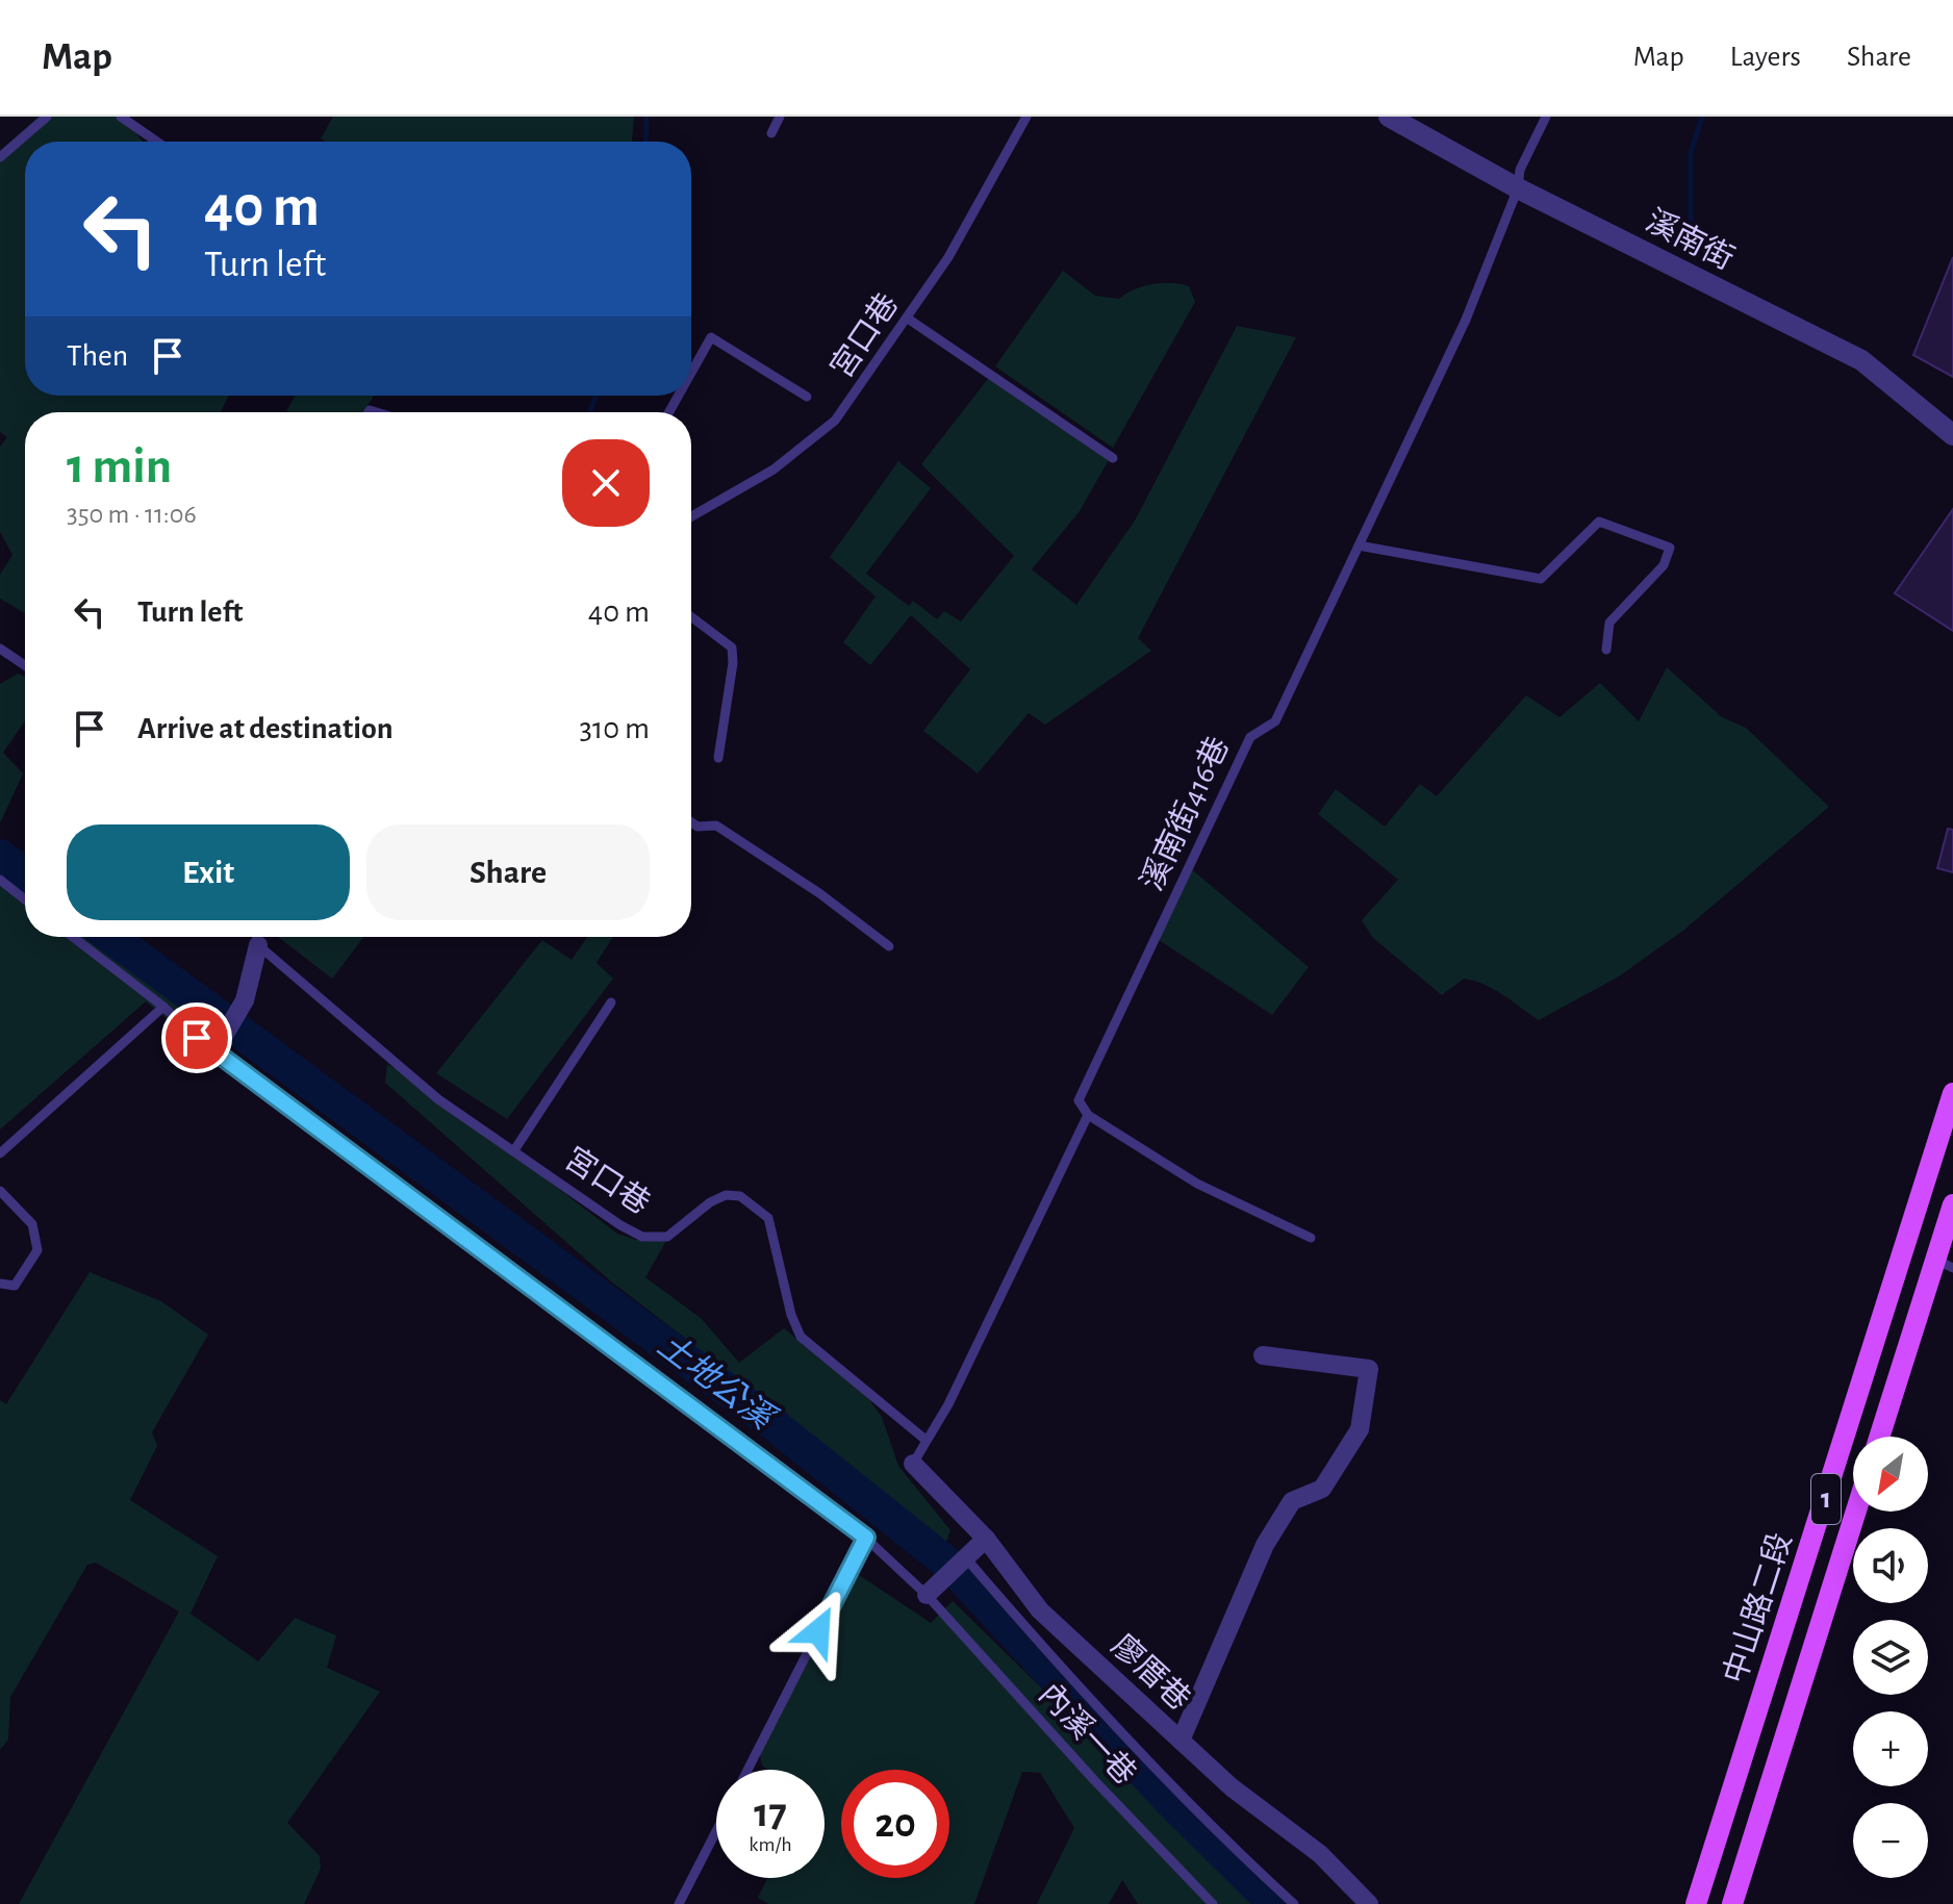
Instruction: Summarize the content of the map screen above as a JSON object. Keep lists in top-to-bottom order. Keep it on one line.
{"streets":{"main road":["1","中山路二段"],"street":["溪南街","廖厝巷"],"lane":["宮口巷","溪南街416巷","內溪一巷"]},"crossings":[["溪南街","溪南街416巷"],["宮口巷","溪南街416巷"],["溪南街416巷","廖厝巷"]],"water":["土地公溪"],"north":"bottom left","page":{"header":"Map","nav":["Map","Layers","Share"],"turn":["40 m","Turn left"],"then":"Then","heading":["1 min","350 m · 11:06"],"list":[{"name":"Turn left","value":"40 m"},{"name":"Arrive at destination","value":"310 m"}],"buttons":["Exit","Share"],"map_buttons":["+","−"],"speed":"17 km/h","limit":"20"}}
